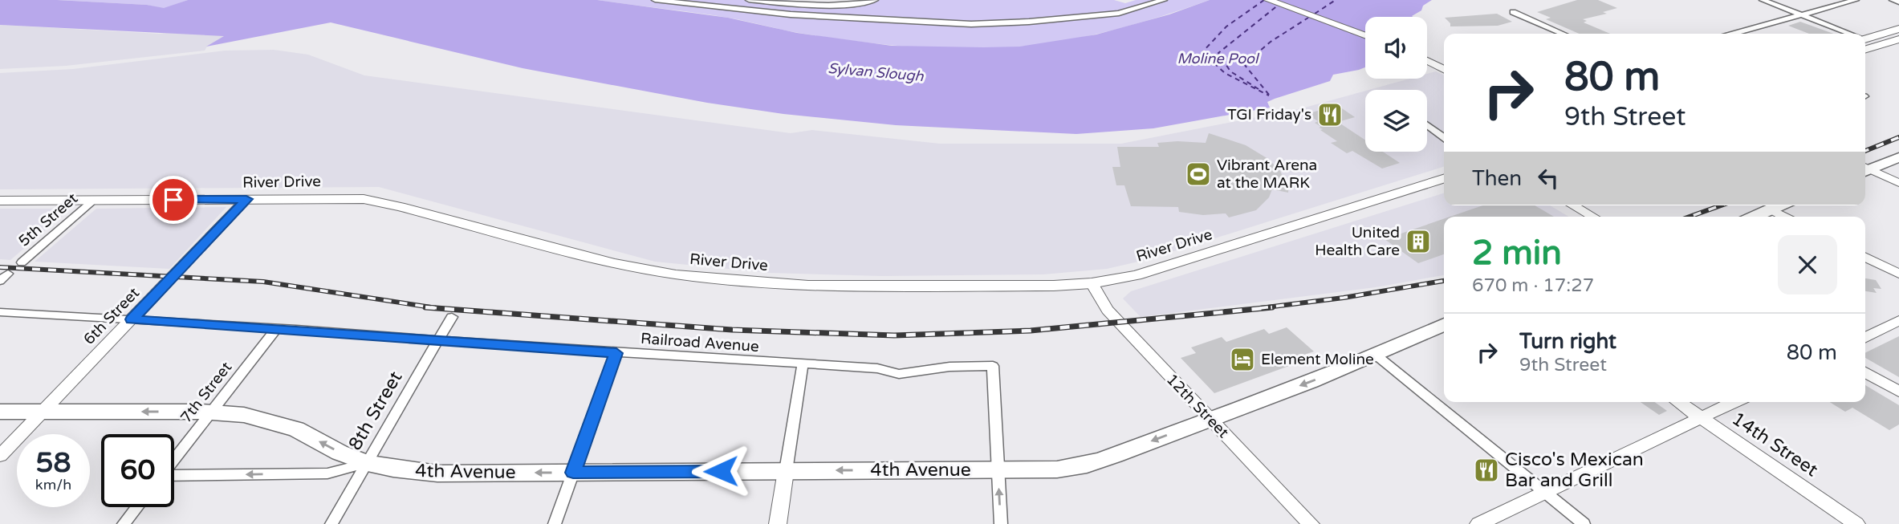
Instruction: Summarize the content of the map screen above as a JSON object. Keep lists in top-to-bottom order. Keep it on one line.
{"streets":{"main road":["River Drive","4th Avenue"],"street":["5th Street","6th Street","Railroad Avenue","7th Street","12th Street","8th Street","14th Street"]},"crossings":[["River Drive","5th Street"],["River Drive","6th Street"],["River Drive","12th Street"],["6th Street","Railroad Avenue"],["6th Street","4th Avenue"],["Railroad Avenue","7th Street"],["Railroad Avenue","8th Street"],["7th Street","4th Avenue"],["12th Street","4th Avenue"],["8th Street","4th Avenue"]],"one_way":["4th Avenue"],"water":["Moline Pool","Sylvan Slough"],"places":{"restaurant":["TGI Friday's","Cisco's Mexican Bar and Grill"],"sports":["Vibrant Arena at the MARK"],"building":["United Health Care"],"hotel":["Element Moline"]},"page":{"turn":["80 m","9th Street"],"then":"Then","heading":["2 min","670 m · 17:27"],"list":[{"name":"Turn right","note":"9th Street","value":"80 m"}],"speed":"58 km/h","limit":"60"}}
